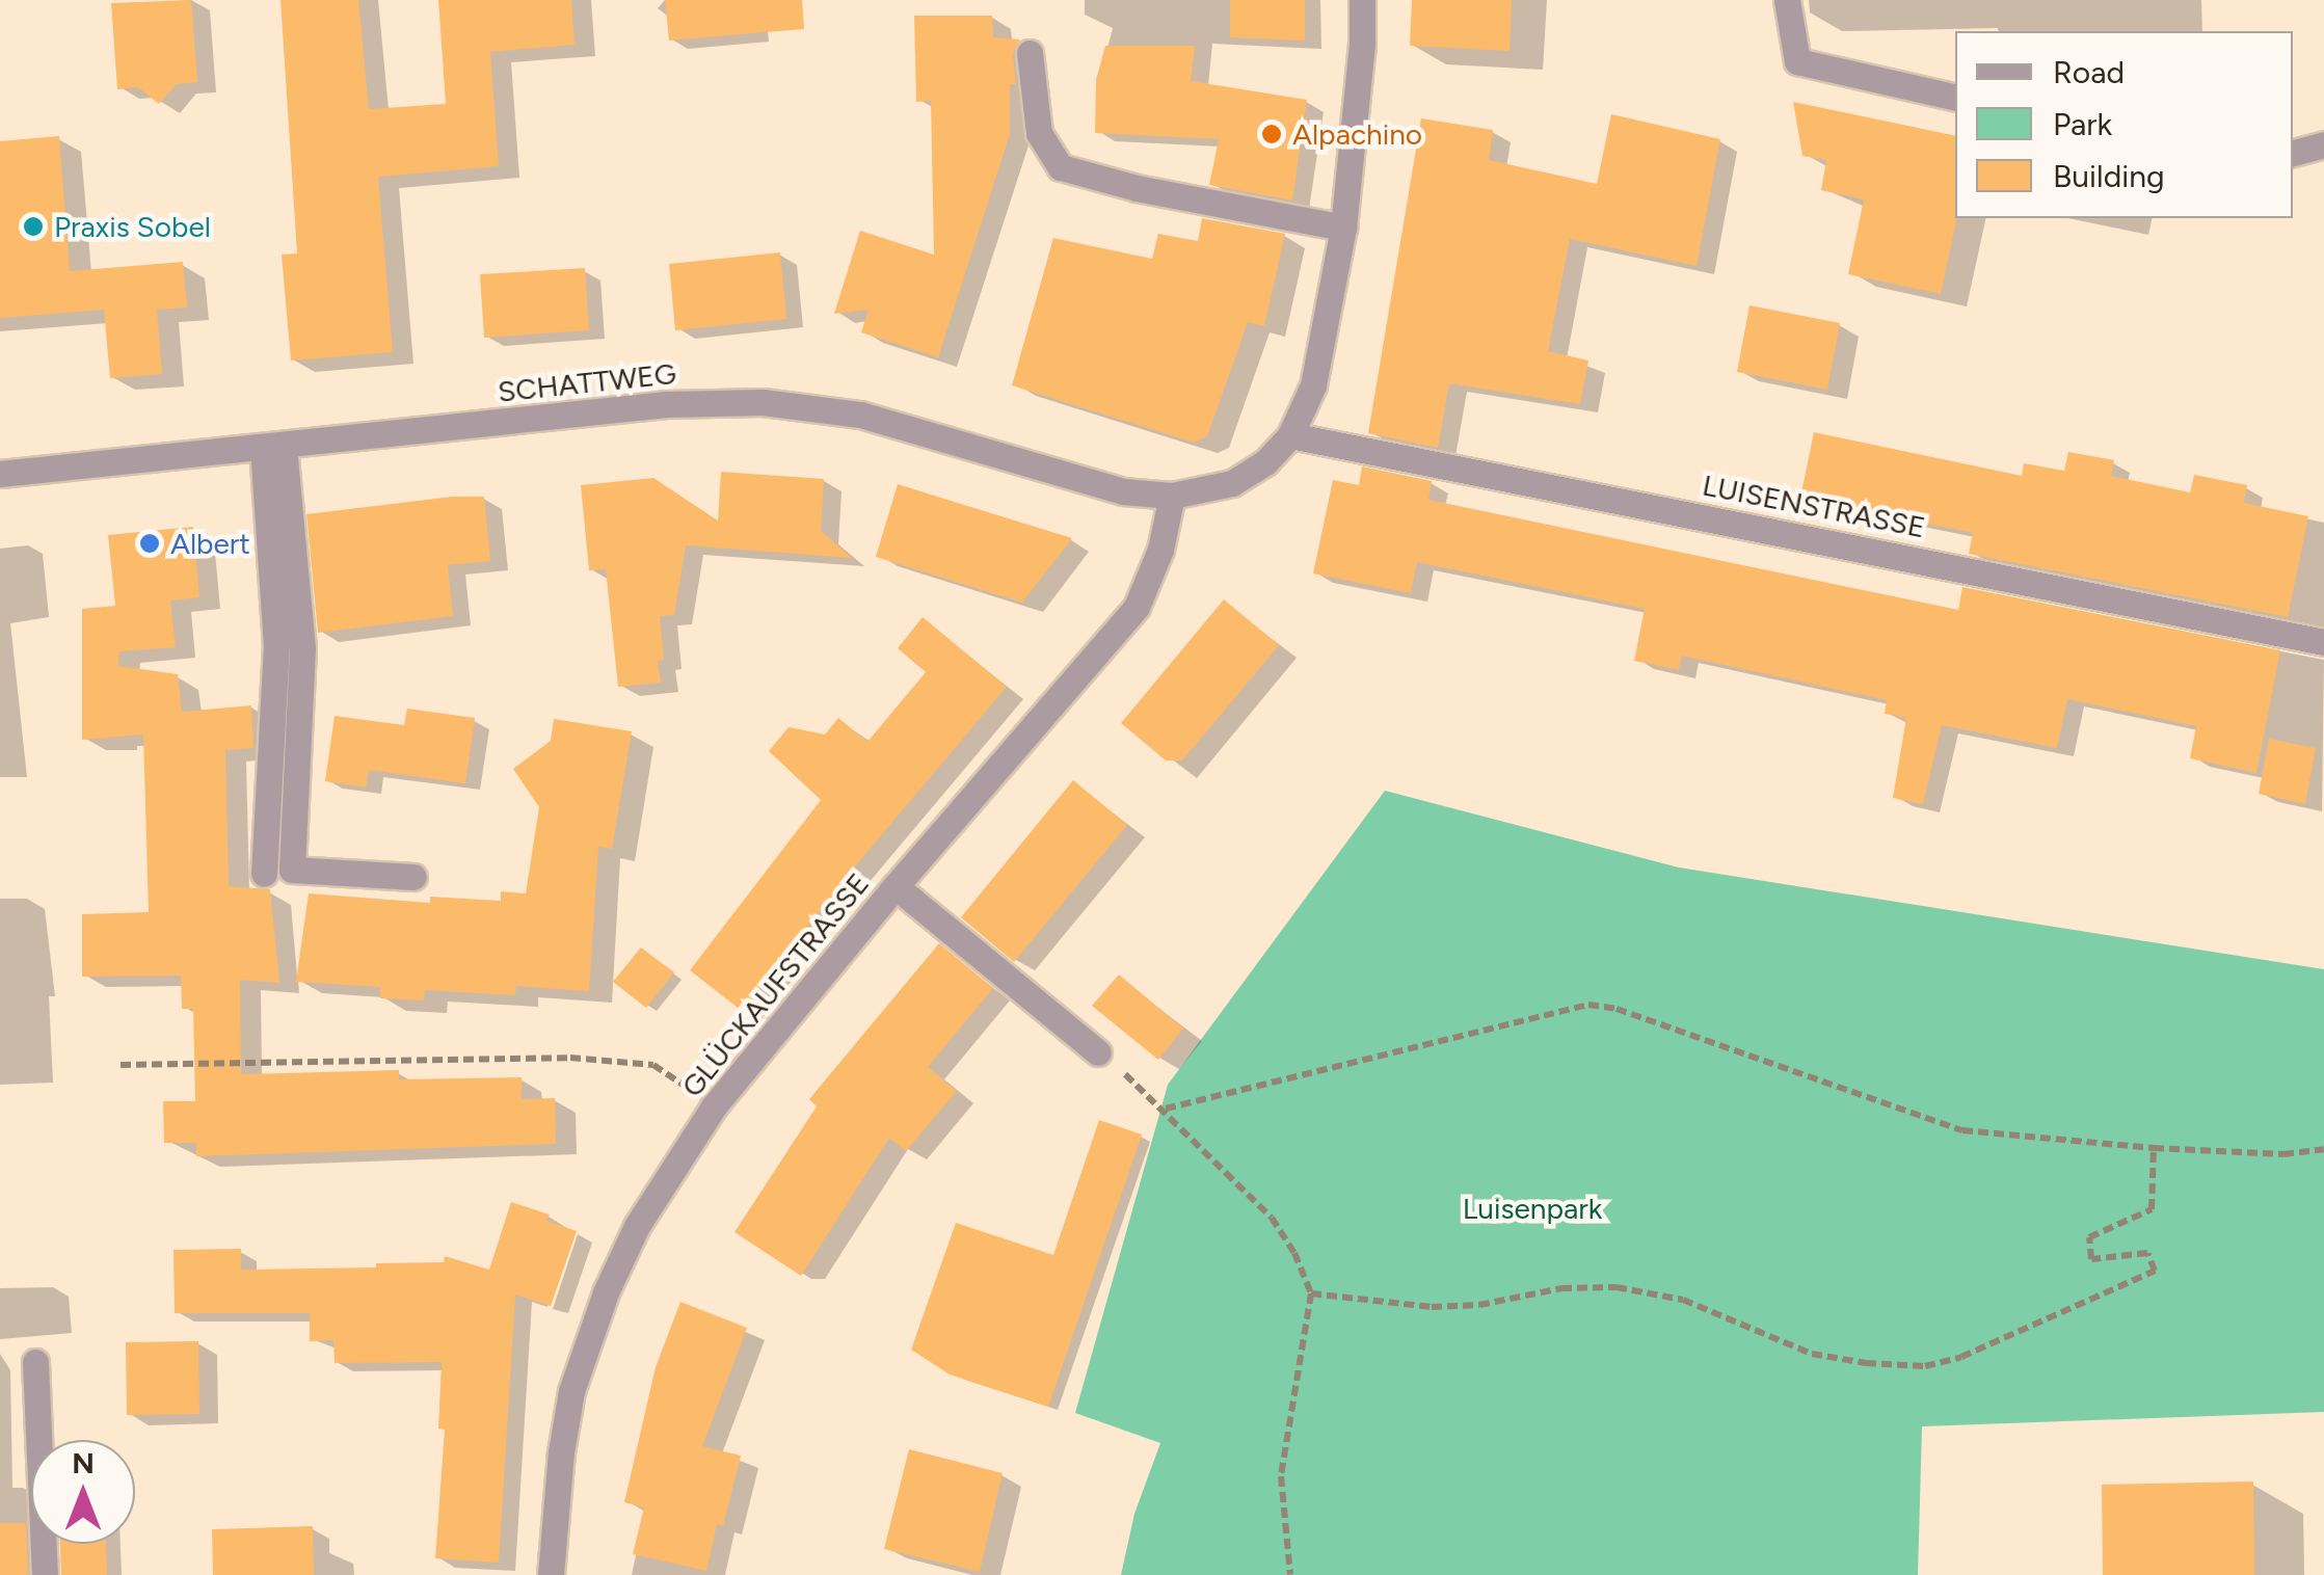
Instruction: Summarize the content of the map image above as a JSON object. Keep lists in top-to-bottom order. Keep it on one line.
{"streets":{"street":["SCHATTWEG","LUISENSTRASSE","GLÜCKAUFSTRASSE"]},"crossings":[["SCHATTWEG","LUISENSTRASSE"],["SCHATTWEG","GLÜCKAUFSTRASSE"]],"parks":["Luisenpark"],"places":["Alpachino","Praxis Sobel","Albert"],"legend":["Road","Park","Building"],"north":"top"}
